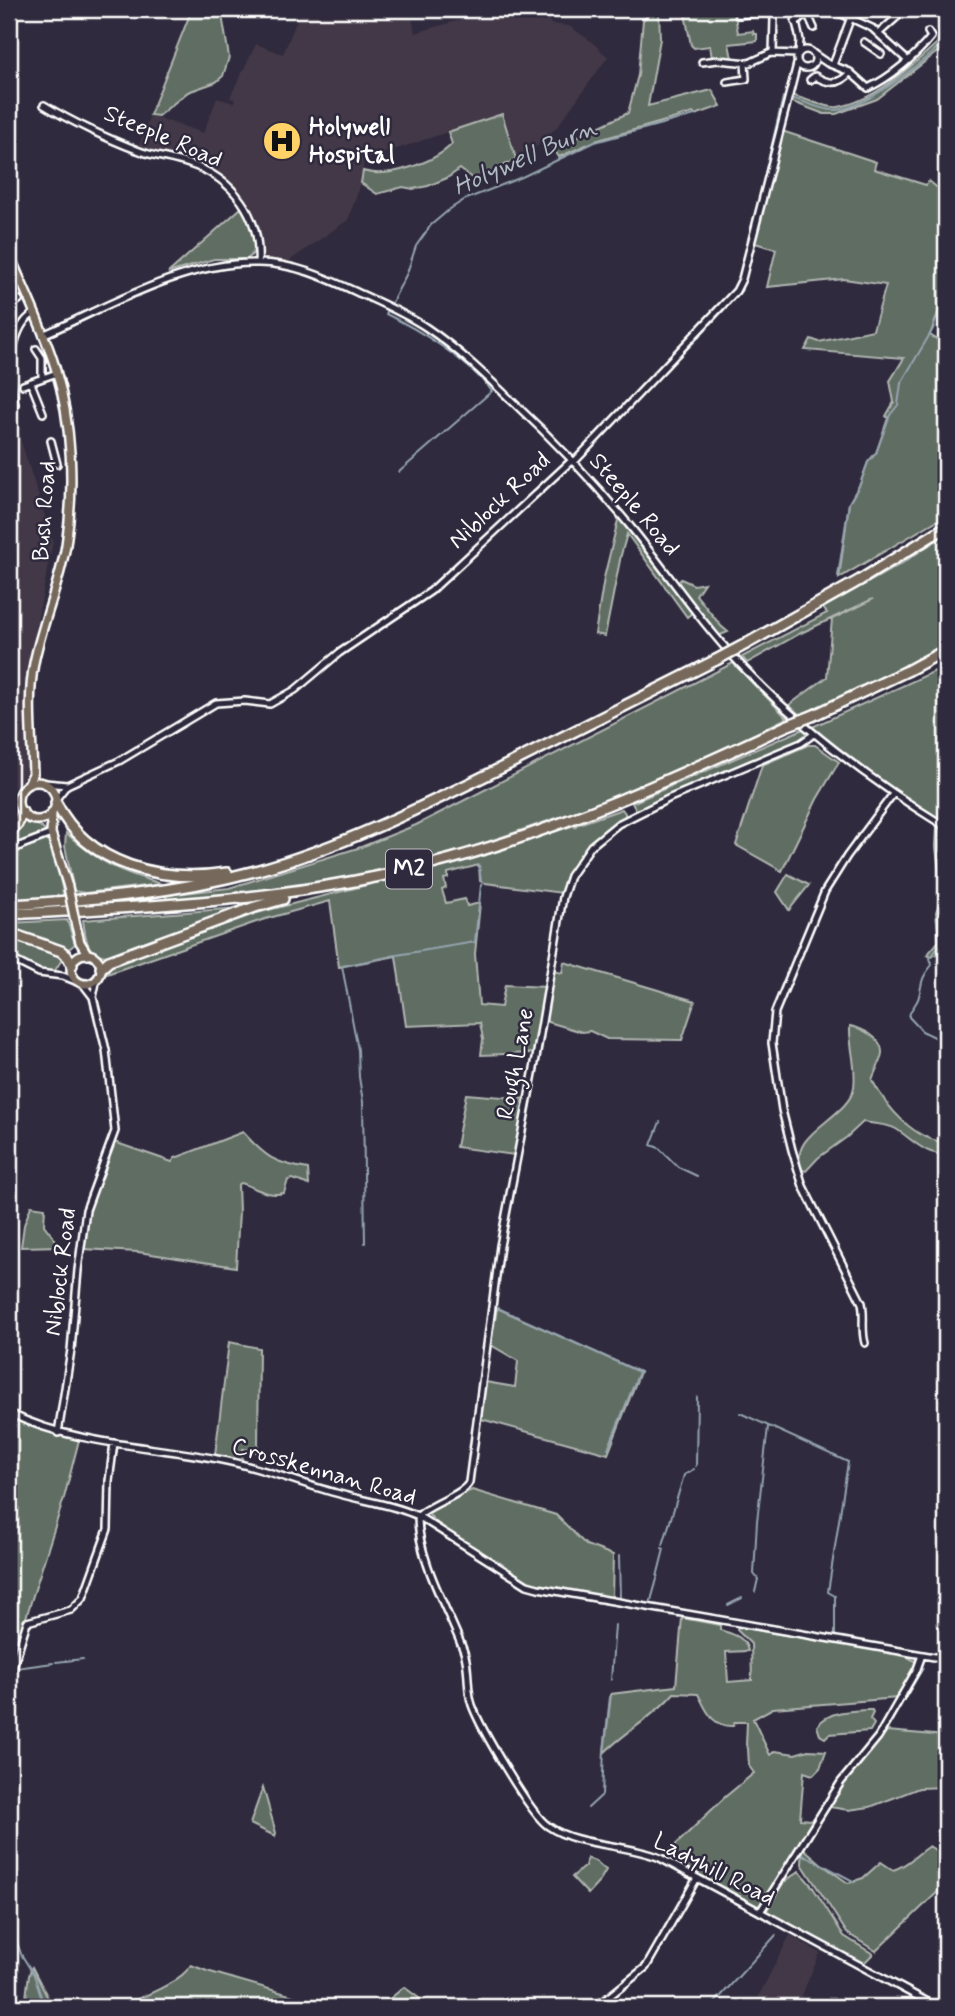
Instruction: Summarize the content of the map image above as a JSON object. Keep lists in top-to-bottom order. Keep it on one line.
{"streets":{"highway":["M2"],"main road":["Bush Road"],"street":["Steeple Road","Niblock Road","Rough Lane","Crosskennan Road","Ladyhill Road"]},"crossings":[["Steeple Road","Niblock Road"],["Steeple Road","Bush Road"],["Steeple Road","Rough Lane"],["Niblock Road","Bush Road"],["Niblock Road","Crosskennan Road"],["Rough Lane","Crosskennan Road"],["Rough Lane","Ladyhill Road"],["Crosskennan Road","Ladyhill Road"]],"water":["Holywell Burn"],"places":{"hospital":["Holywell Hospital"]}}
